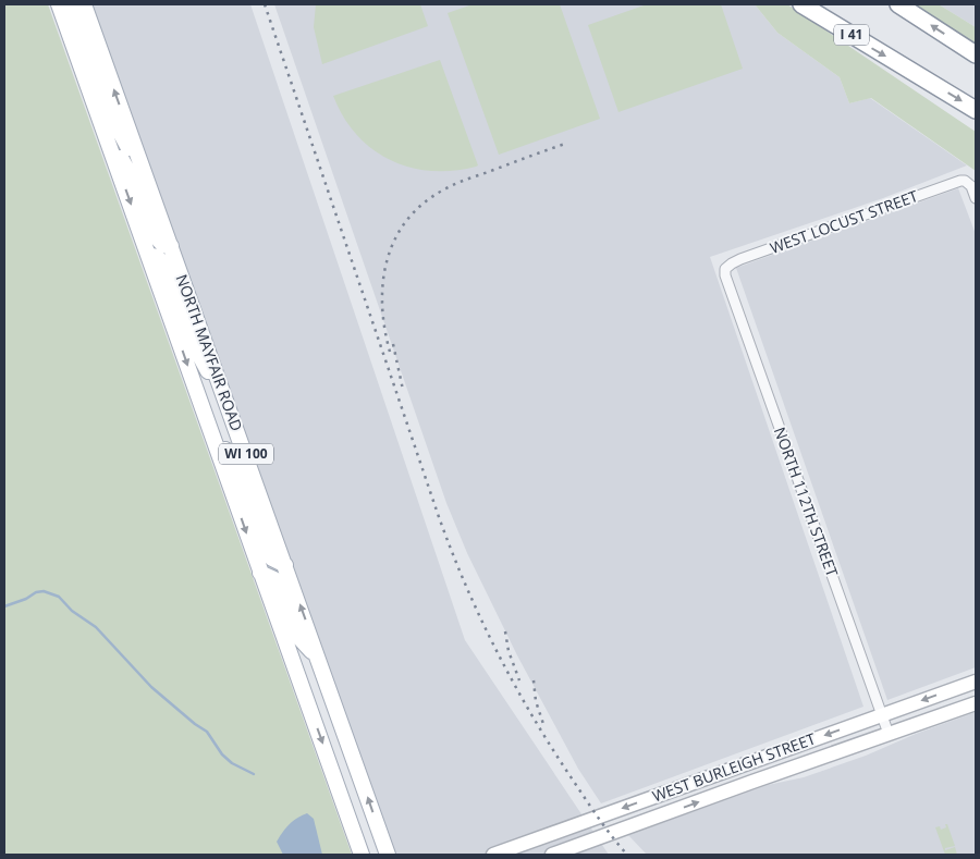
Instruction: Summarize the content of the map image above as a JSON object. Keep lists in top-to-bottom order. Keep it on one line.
{"streets":{"highway":["I 41"],"main road":["NORTH MAYFAIR ROAD","WI 100","WEST BURLEIGH STREET"],"street":["WEST LOCUST STREET","NORTH 112TH STREET"]},"crossings":[["WEST LOCUST STREET","NORTH 112TH STREET"],["NORTH 112TH STREET","WEST BURLEIGH STREET"]]}
